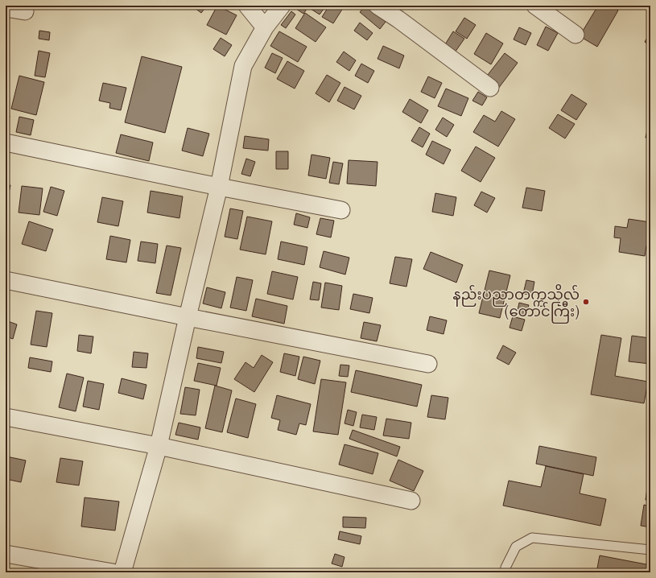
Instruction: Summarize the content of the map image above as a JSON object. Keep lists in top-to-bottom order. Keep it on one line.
{"places":["နည်းပညာတက္ကသိုလ် (တောင်ကြီး)"]}
